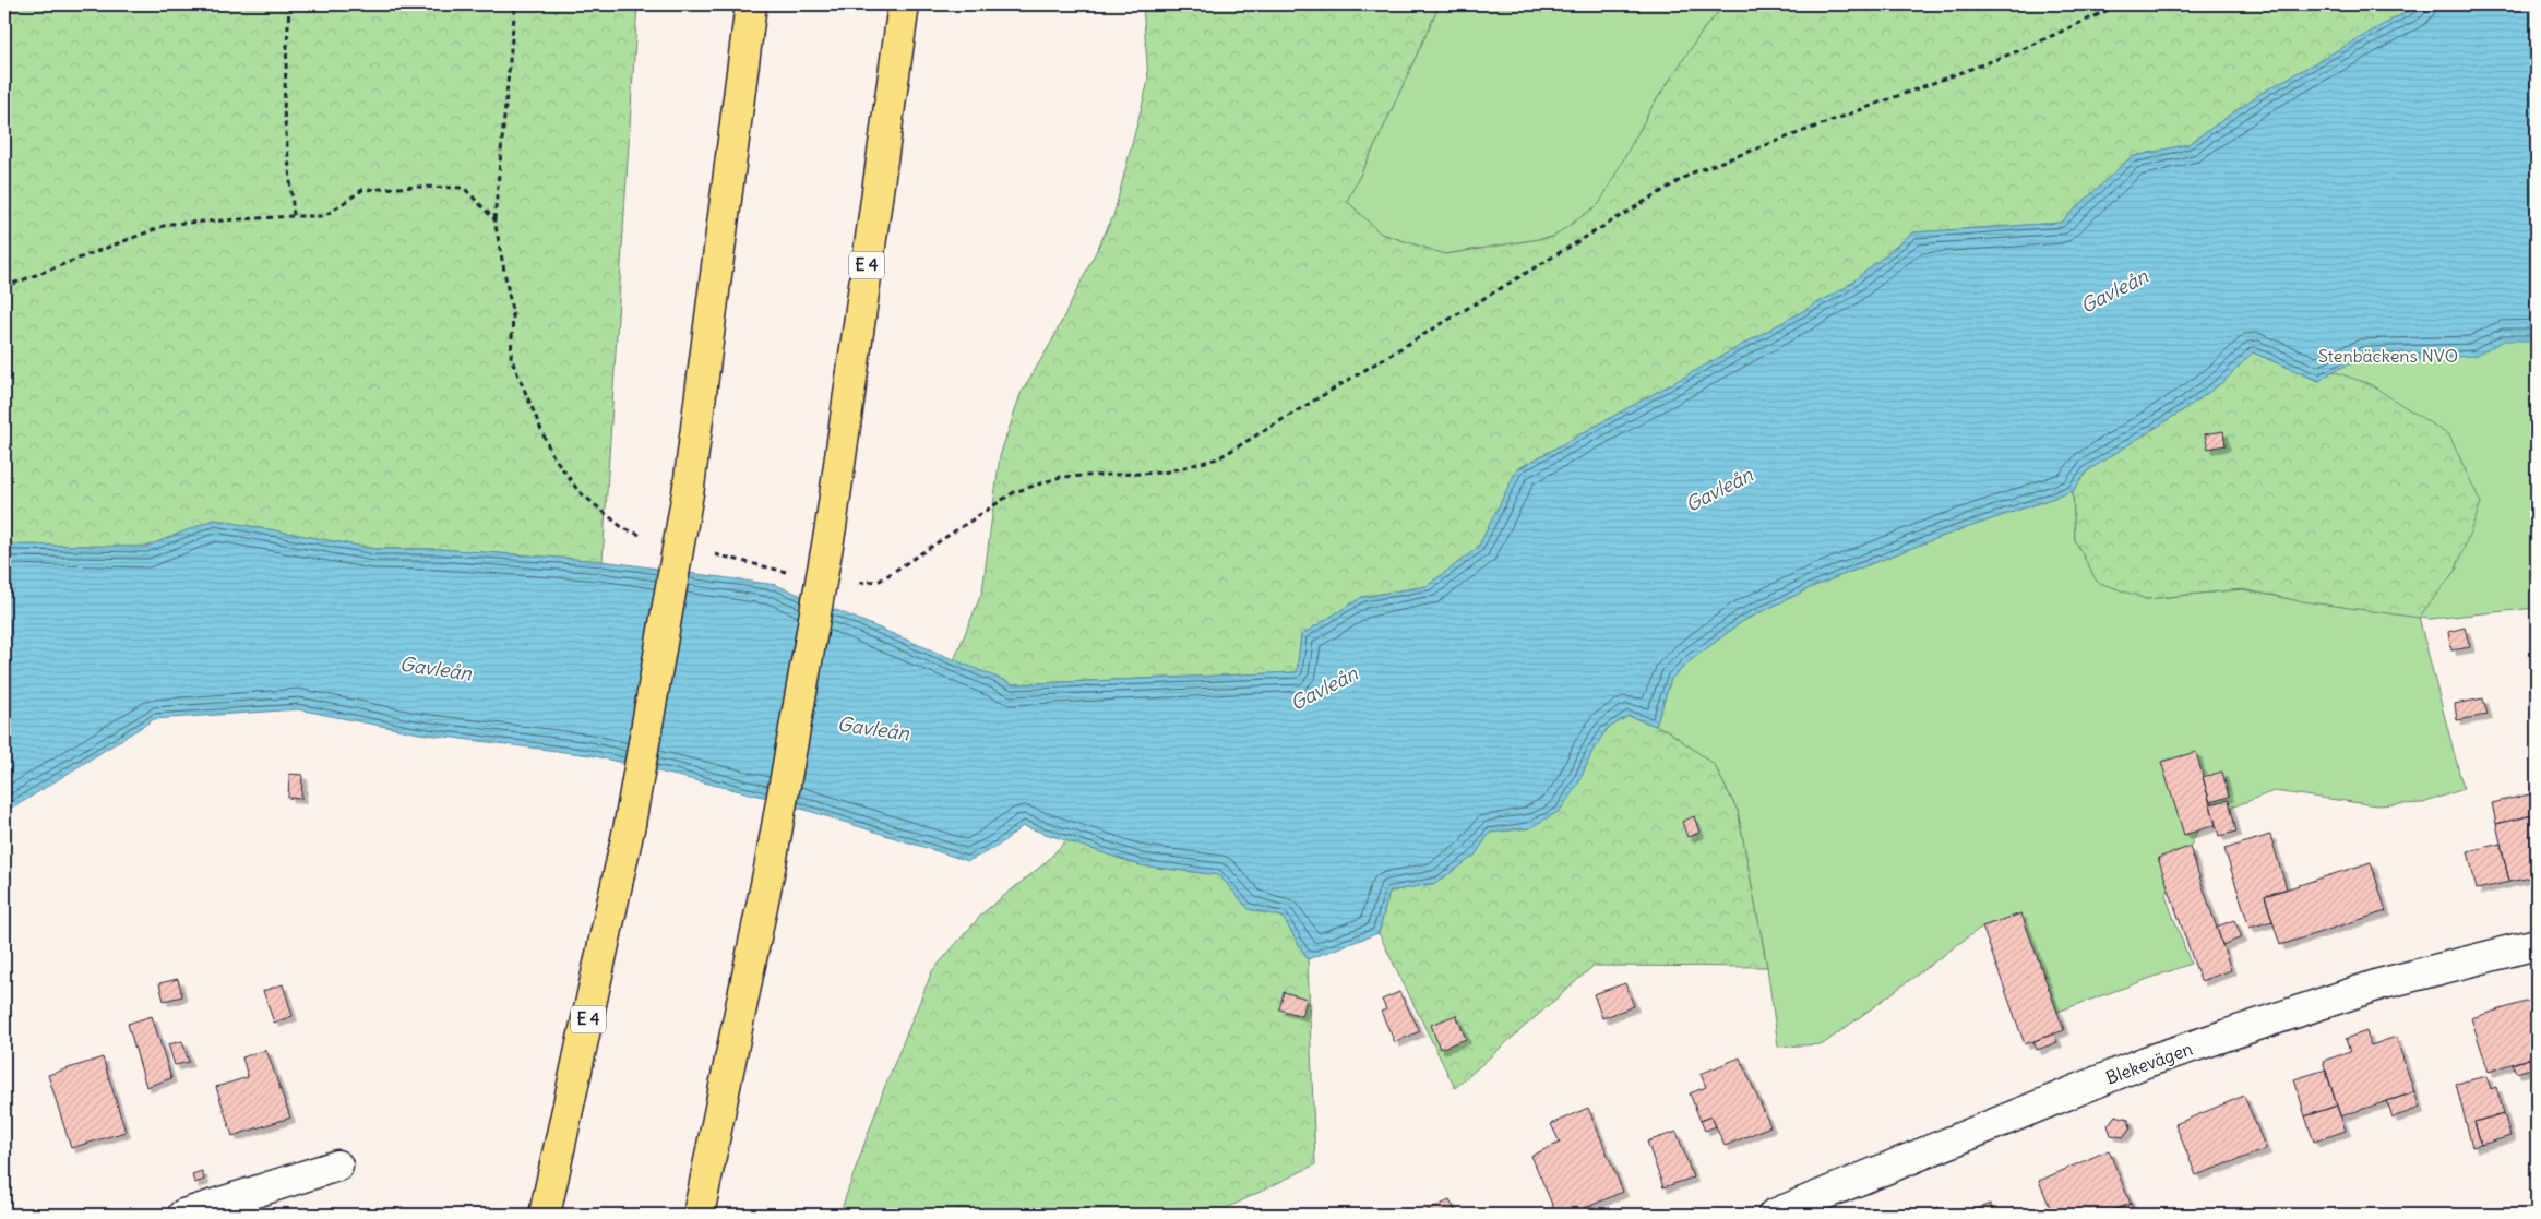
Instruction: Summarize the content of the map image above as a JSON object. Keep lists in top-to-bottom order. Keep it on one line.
{"streets":{"highway":["E 4"],"street":["Blekevägen"]},"water":["Gavleån"],"parks":["Stenbäckens NVO"]}
